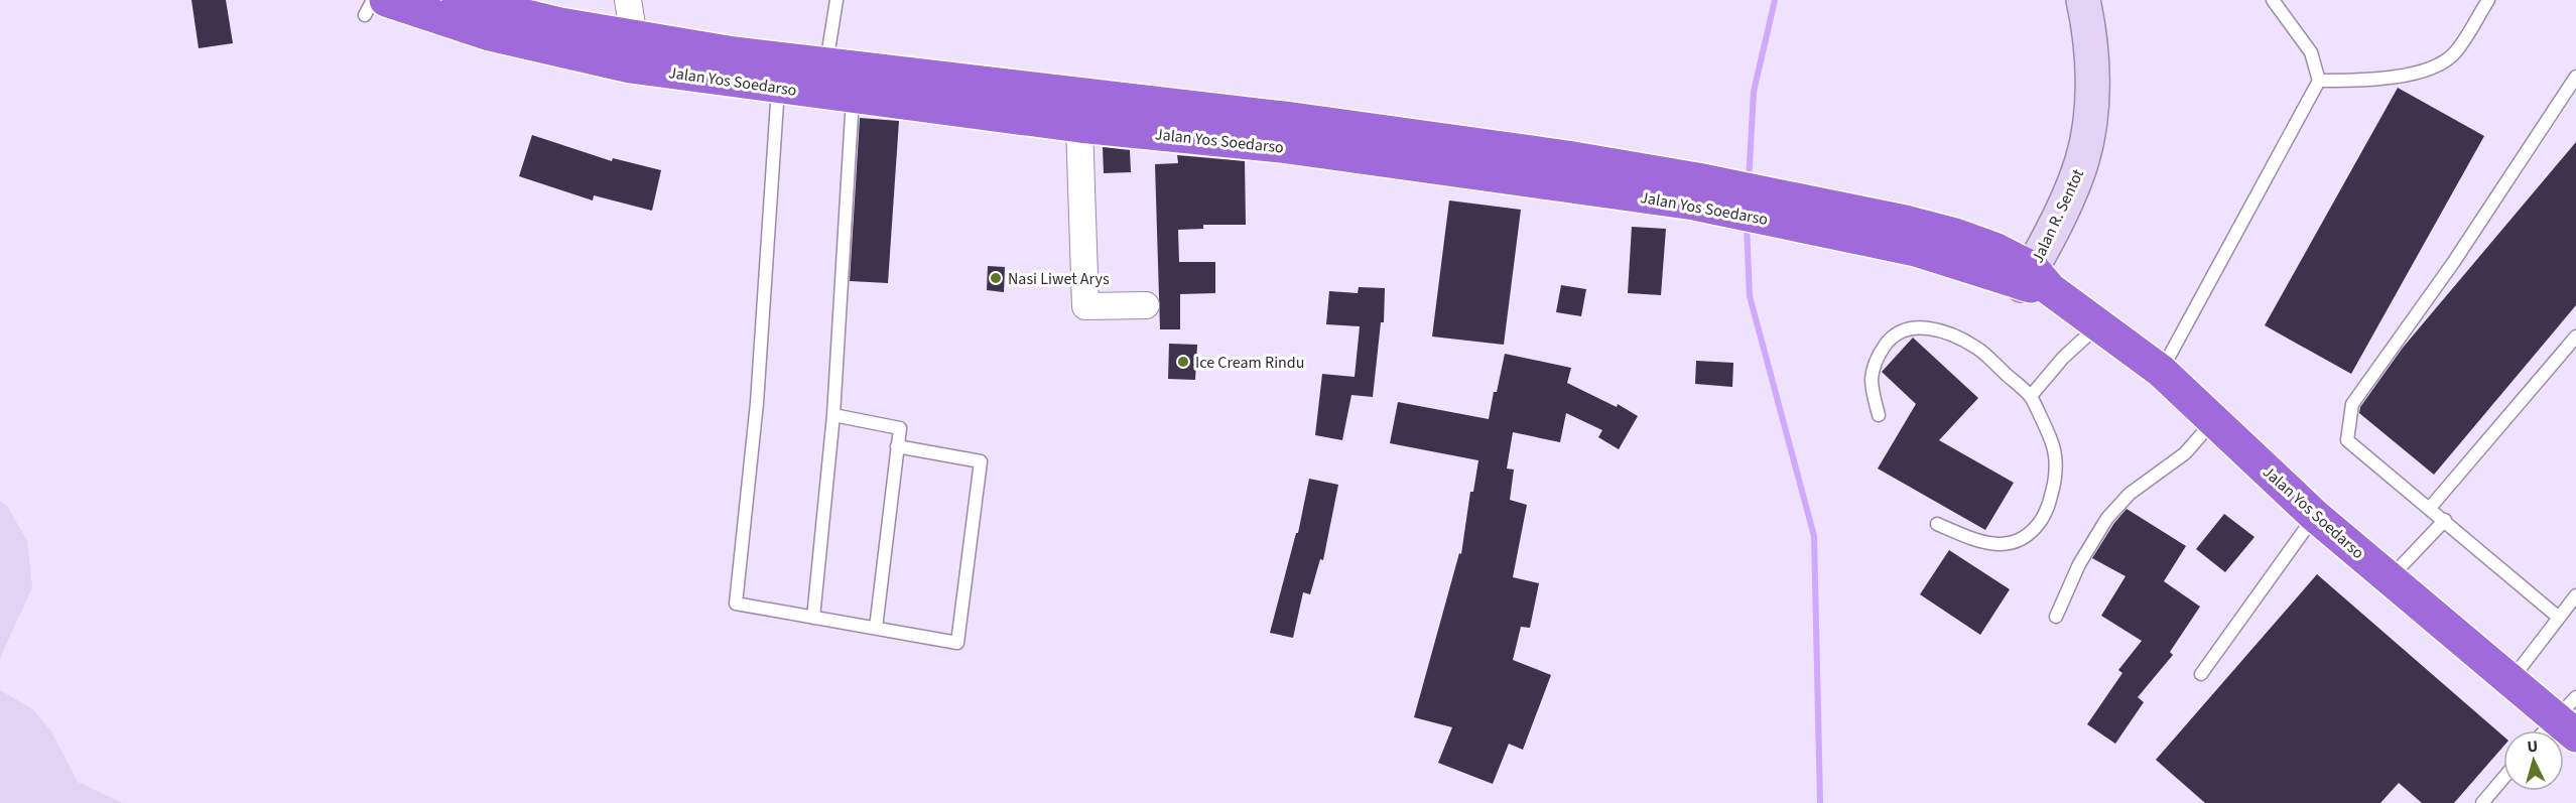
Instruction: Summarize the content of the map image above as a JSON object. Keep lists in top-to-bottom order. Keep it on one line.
{"streets":{"highway":["Jalan Yos Soedarso"],"street":["Jalan R. Sentot"]},"crossings":[["Jalan Yos Soedarso","Jalan R. Sentot"]],"places":["Nasi Liwet Arys","Ice Cream Rindu"],"north":"top"}
